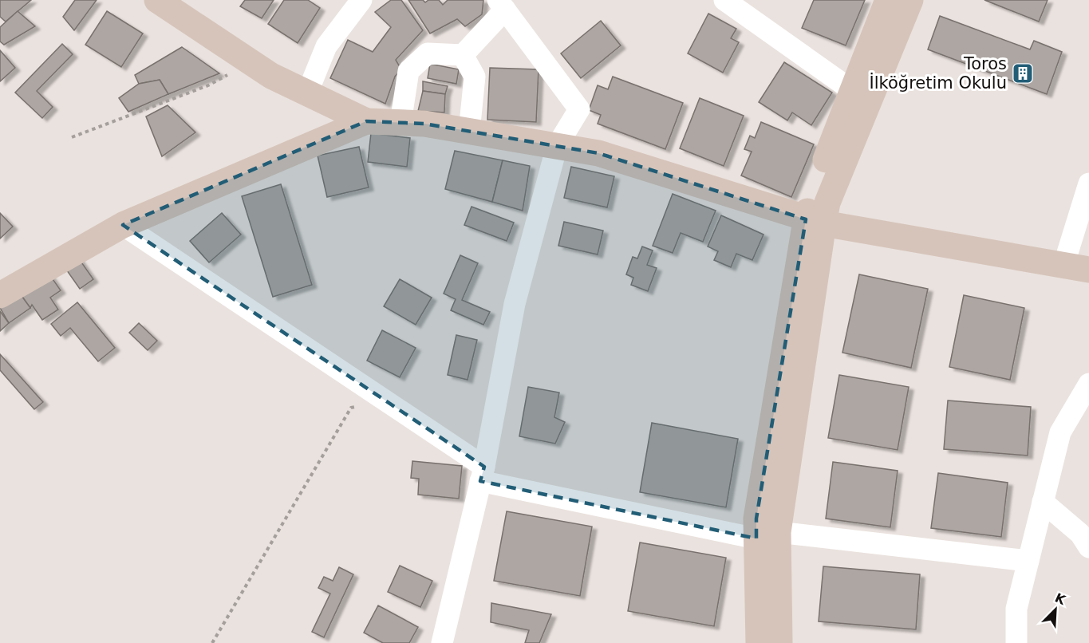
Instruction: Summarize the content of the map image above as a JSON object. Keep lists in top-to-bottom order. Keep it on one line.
{"places":{"building":["Toros İlköğretim Okulu"]},"north":"top right"}
